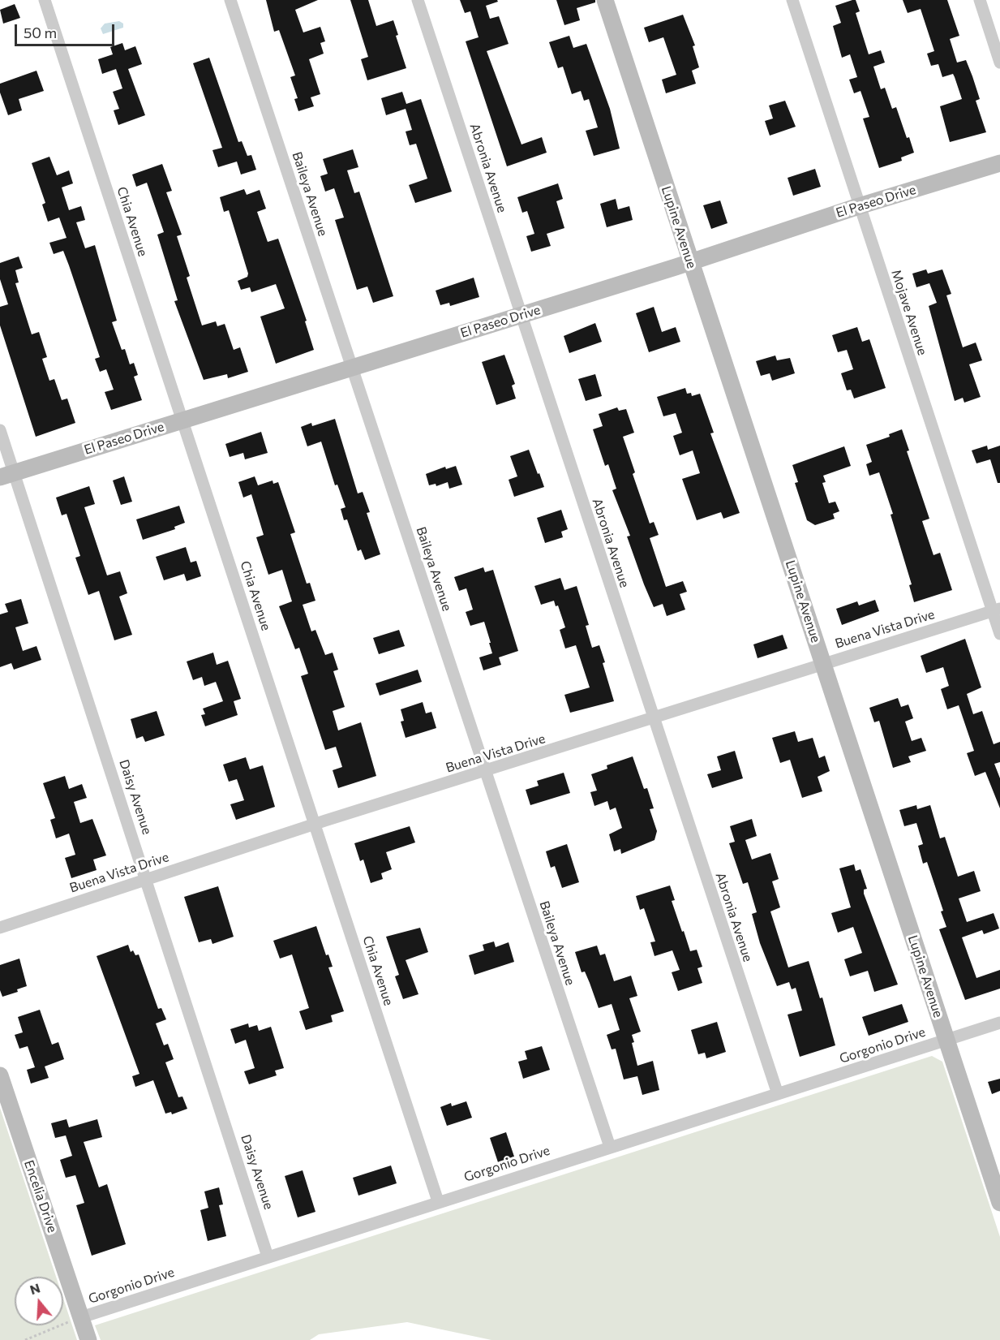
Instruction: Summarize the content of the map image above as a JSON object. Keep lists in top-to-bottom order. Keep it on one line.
{"streets":{"street":["Abronia Avenue","Baileya Avenue","El Paseo Drive","Chia Avenue","Lupine Avenue","Mojave Avenue","Buena Vista Drive","Daisy Avenue","Gorgonio Drive","Encelia Drive"]},"crossings":[["Abronia Avenue","El Paseo Drive"],["Abronia Avenue","Buena Vista Drive"],["Abronia Avenue","Gorgonio Drive"],["Baileya Avenue","El Paseo Drive"],["Baileya Avenue","Buena Vista Drive"],["Baileya Avenue","Gorgonio Drive"],["El Paseo Drive","Chia Avenue"],["El Paseo Drive","Lupine Avenue"],["El Paseo Drive","Mojave Avenue"],["El Paseo Drive","Daisy Avenue"],["Chia Avenue","Buena Vista Drive"],["Chia Avenue","Gorgonio Drive"],["Lupine Avenue","Buena Vista Drive"],["Lupine Avenue","Gorgonio Drive"],["Mojave Avenue","Buena Vista Drive"],["Buena Vista Drive","Daisy Avenue"],["Daisy Avenue","Gorgonio Drive"],["Gorgonio Drive","Encelia Drive"]],"scale_bar":"50 m","north":"top"}
